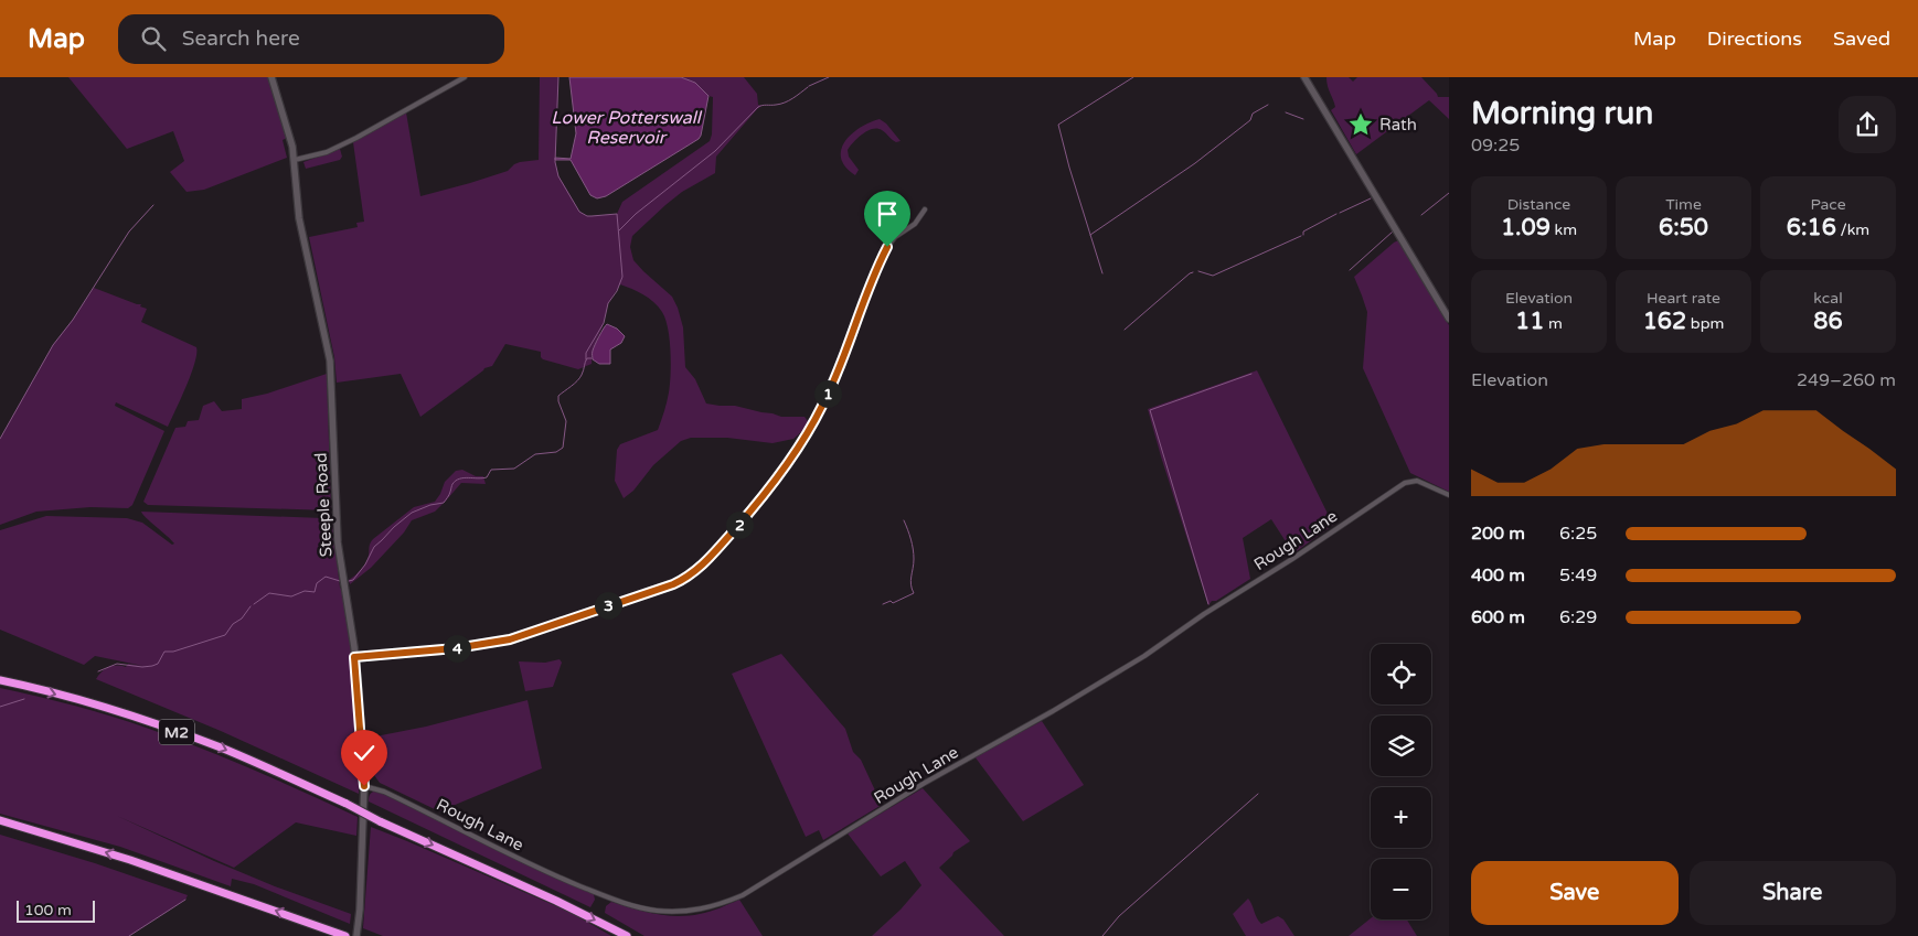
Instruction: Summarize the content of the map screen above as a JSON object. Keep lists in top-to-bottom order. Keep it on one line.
{"streets":{"highway":["M2"],"street":["Steeple Road","Rough Lane"]},"crossings":[["Steeple Road","Rough Lane"]],"water":["Lower Potterswall Reservoir"],"places":{"place":["Rath"]},"scale_bar":"100 m","page":{"header":"Map","search":"Search here","nav":["Map","Directions","Saved"],"heading":["Morning run","09:25"],"stats":[["Distance","1.09 km"],["Time","6:50"],["Pace","6:16 /km"],["Elevation","11 m"],["Heart rate","162 bpm"],["kcal","86"]],"chart":["Elevation","249–260 m"],"pins":["1","2","3","4"],"list":[{"name":"200 m","note":"6:25"},{"name":"400 m","note":"5:49"},{"name":"600 m","note":"6:29"}],"map_buttons":["+","−"],"buttons":["Save","Share"],"scale":"100 m"}}
